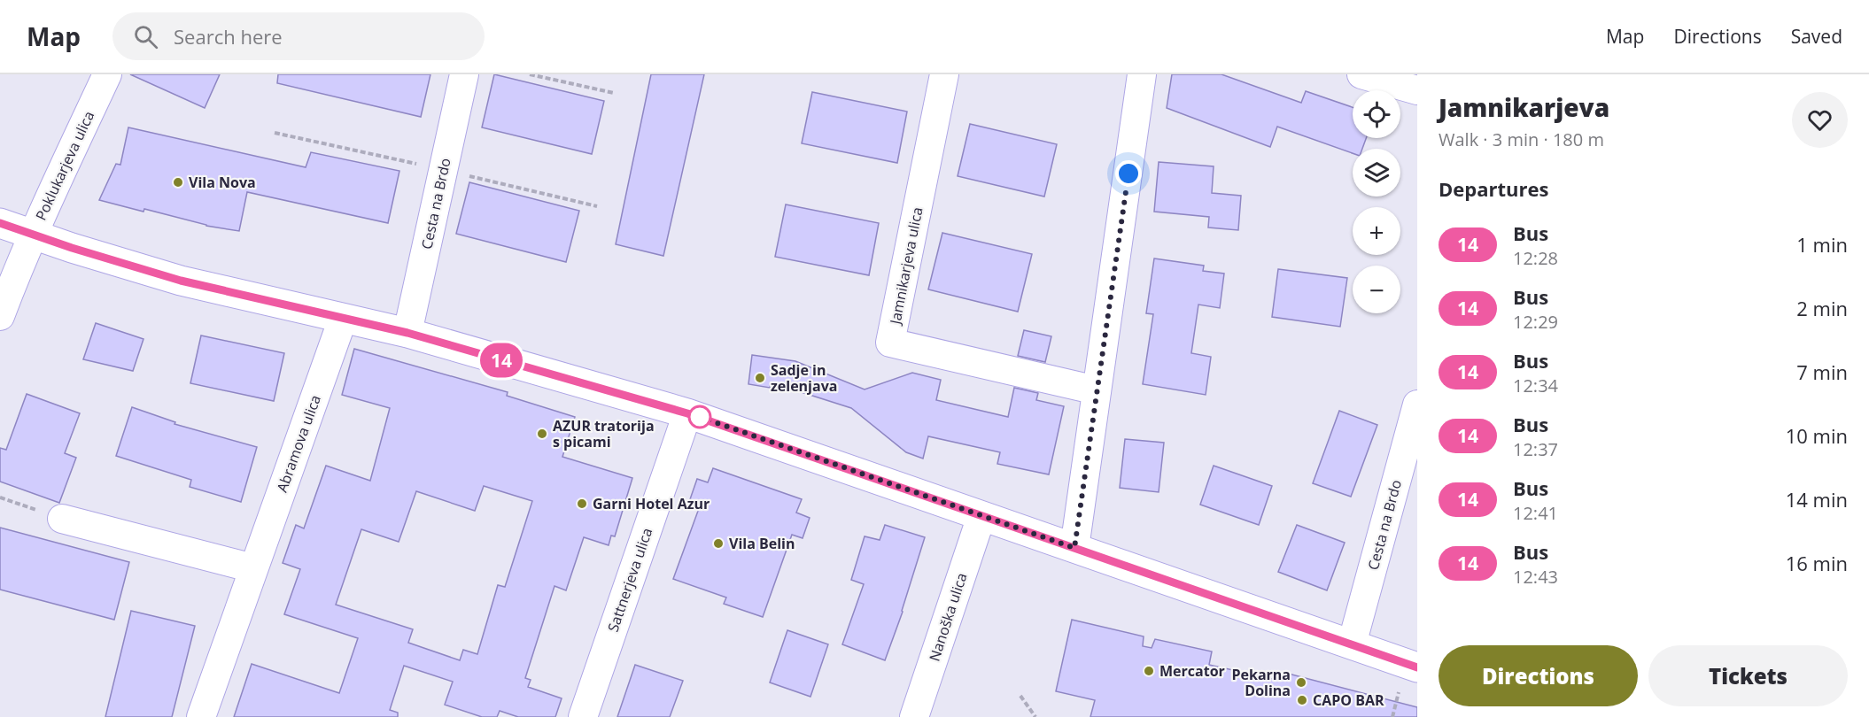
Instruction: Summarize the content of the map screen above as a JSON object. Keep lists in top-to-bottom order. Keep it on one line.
{"streets":{"street":["Poklukarjeva ulica","Cesta na Brdo","Jamnikarjeva ulica","Abramova ulica","Sattnerjeva ulica","Nanoška ulica"]},"places":["Vila Nova","Sadje in zelenjava","AZUR tratorija s picami","Garni Hotel Azur","Vila Belin","Mercator","Pekarna Dolina","CAPO BAR"],"lines":["bus line 14"],"page":{"header":"Map","search":"Search here","nav":["Map","Directions","Saved"],"on_map":"14","heading":[["Jamnikarjeva","Walk · 3 min · 180 m"],"Departures"],"map_buttons":["+","−"],"list":[{"mark":"14","name":"Bus","note":"12:28","value":"1 min"},{"mark":"14","name":"Bus","note":"12:29","value":"2 min"},{"mark":"14","name":"Bus","note":"12:34","value":"7 min"},{"mark":"14","name":"Bus","note":"12:37","value":"10 min"},{"mark":"14","name":"Bus","note":"12:41","value":"14 min"},{"mark":"14","name":"Bus","note":"12:43","value":"16 min"}],"buttons":["Directions","Tickets"]}}
